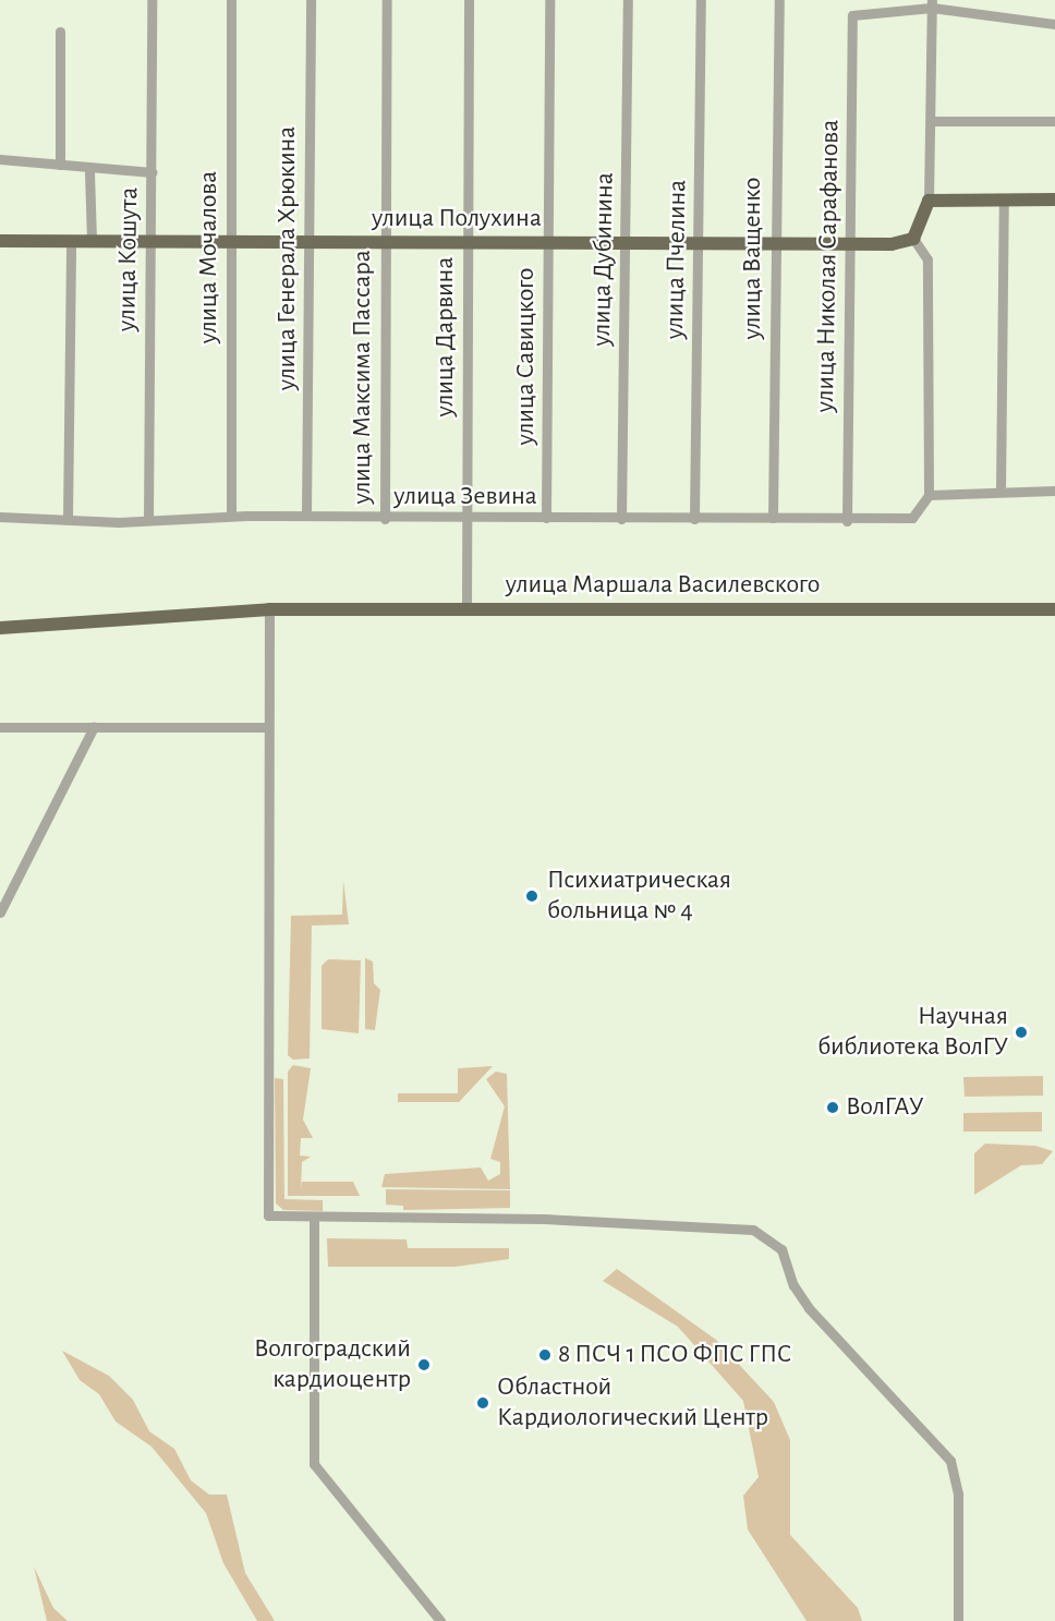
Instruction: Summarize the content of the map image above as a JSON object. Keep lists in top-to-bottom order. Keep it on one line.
{"streets":{"main road":["улица Полухина","улица Маршала Василевского"],"street":["улица Мочалова","улица Генерала Хрюкина","улица Ващенко","улица Кошута","улица Дубинина","улица Пчелина","улица Николая Сарафанова","улица Дарвина","улица Савицкого","улица Максима Пассара","улица Зевина"]},"crossings":[["улица Полухина","улица Мочалова"],["улица Полухина","улица Генерала Хрюкина"],["улица Полухина","улица Ващенко"],["улица Полухина","улица Кошута"],["улица Полухина","улица Дубинина"],["улица Полухина","улица Пчелина"],["улица Полухина","улица Николая Сарафанова"],["улица Полухина","улица Дарвина"],["улица Полухина","улица Савицкого"],["улица Полухина","улица Максима Пассара"],["улица Мочалова","улица Зевина"],["улица Генерала Хрюкина","улица Зевина"],["улица Ващенко","улица Зевина"],["улица Кошута","улица Зевина"],["улица Дубинина","улица Зевина"],["улица Пчелина","улица Зевина"],["улица Николая Сарафанова","улица Зевина"],["улица Дарвина","улица Зевина"],["улица Дарвина","улица Маршала Василевского"],["улица Савицкого","улица Зевина"],["улица Максима Пассара","улица Зевина"]],"places":["Психиатрическая больница № 4","Научная библиотека ВолГУ","ВолГАУ","8 ПСЧ 1 ПСО ФПС ГПС","Волгоградский кардиоцентр","Областной Кардиологический Центр"]}
